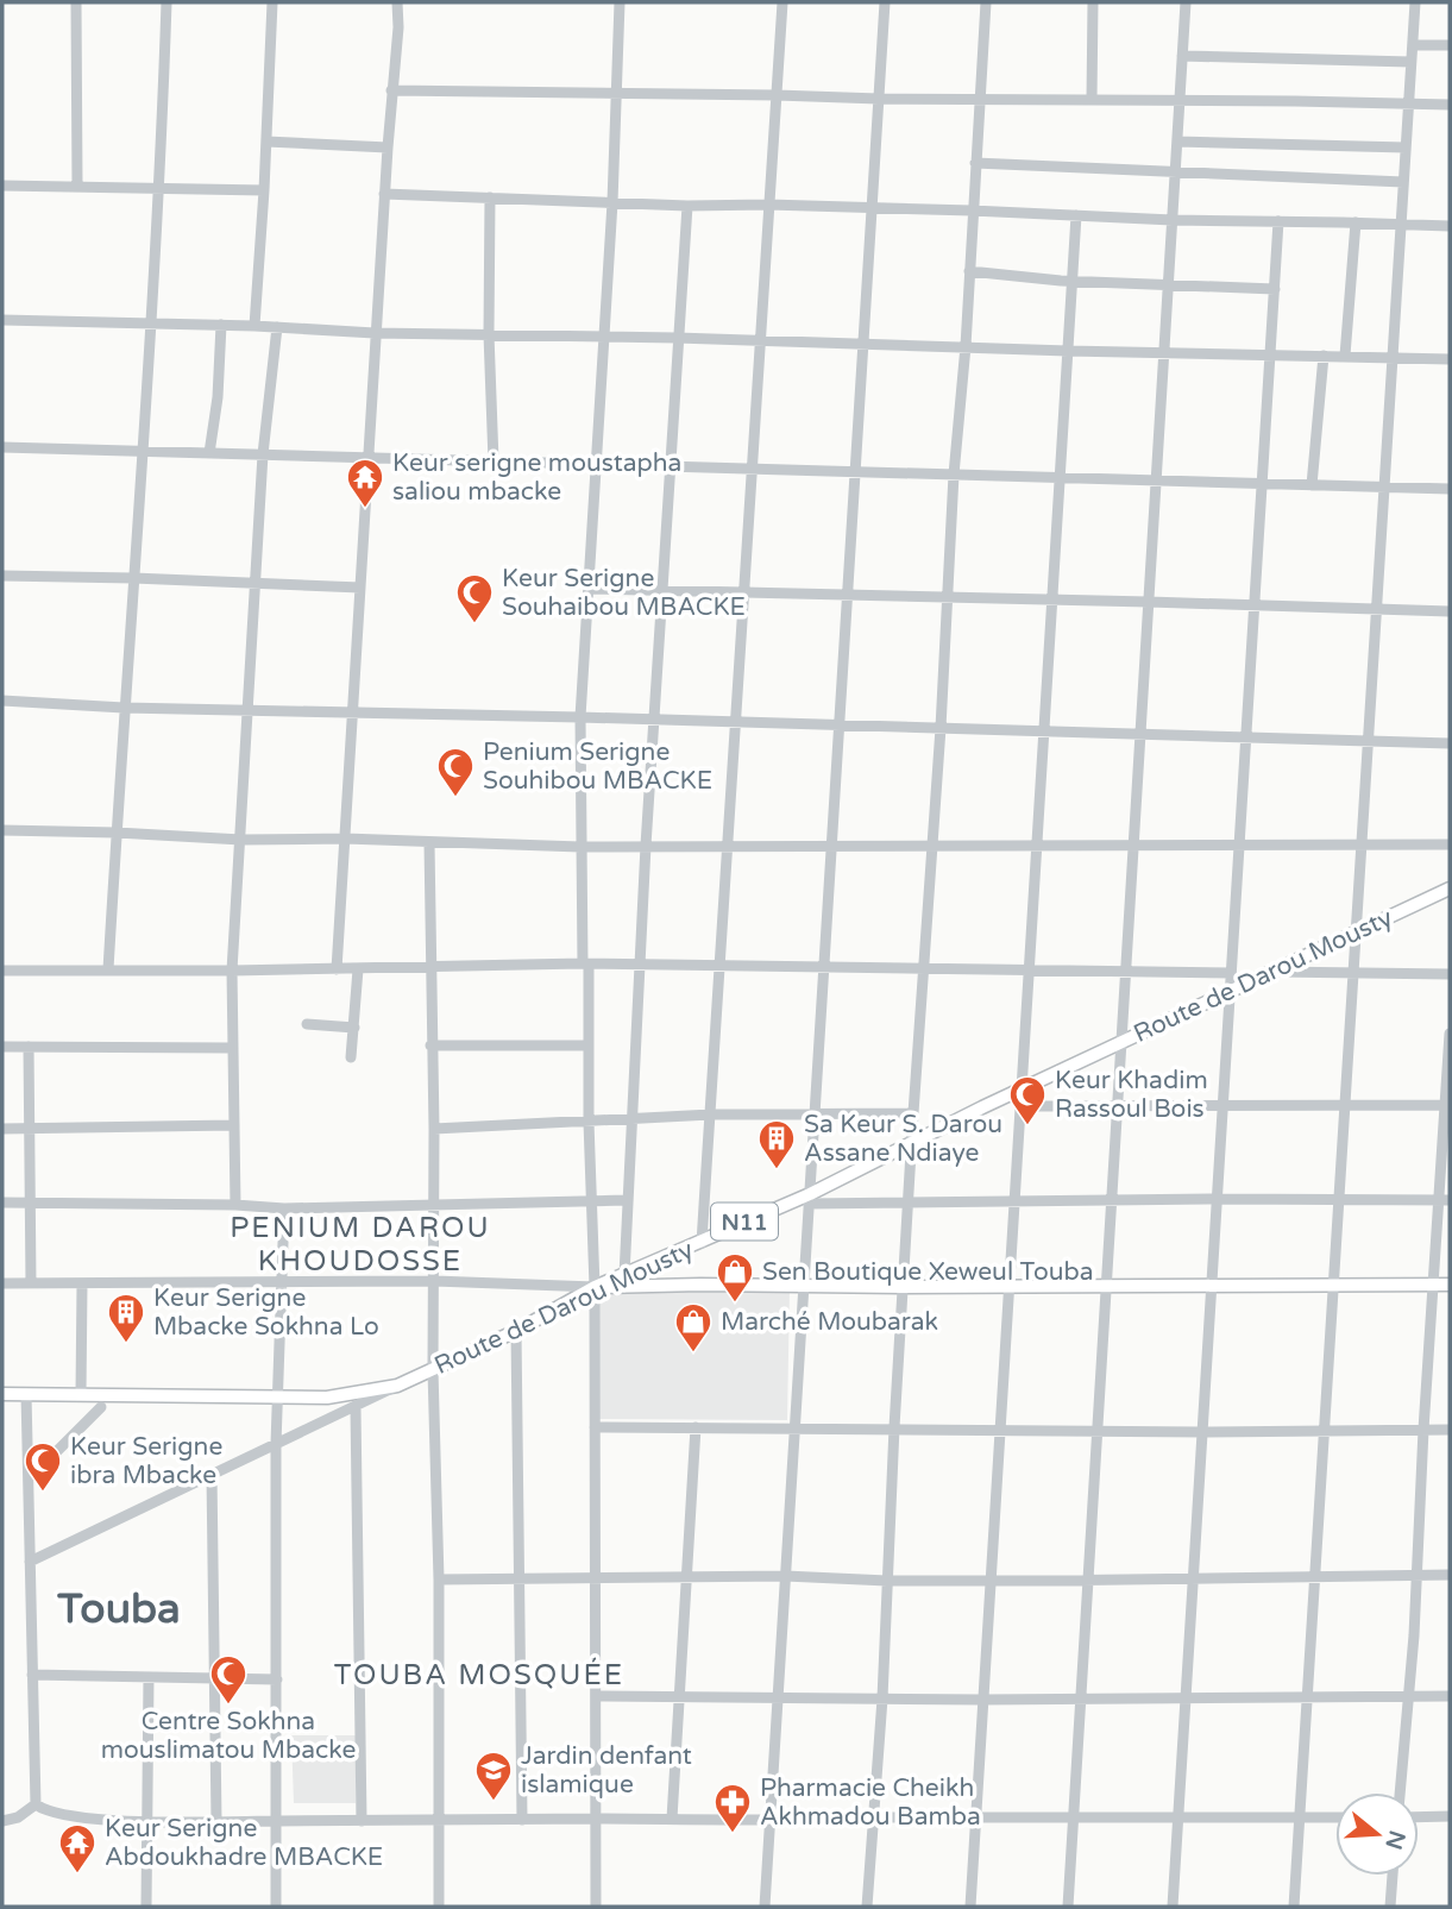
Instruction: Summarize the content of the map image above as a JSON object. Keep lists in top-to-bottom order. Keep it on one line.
{"streets":{"main road":["Route de Darou Mousty","N11"]},"districts":["PENIUM DAROU KHOUDOSSE","Touba","TOUBA MOSQUÉE"],"places":{"temple":["Keur serigne moustapha saliou mbacke","Keur Serigne Abdoukhadre MBACKE"],"mosque":["Keur Serigne Souhaibou MBACKE","Penium Serigne Souhibou MBACKE","Keur Khadim Rassoul Bois","Keur Serigne ibra Mbacke","Centre Sokhna mouslimatou Mbacke"],"building":["Sa Keur S. Darou Assane Ndiaye","Keur Serigne Mbacke Sokhna Lo"],"shop":["Sen Boutique Xeweul Touba","Marché Moubarak"],"school or university":["Jardin denfant islamique"],"pharmacy":["Pharmacie Cheikh Akhmadou Bamba"]},"north":"right"}
